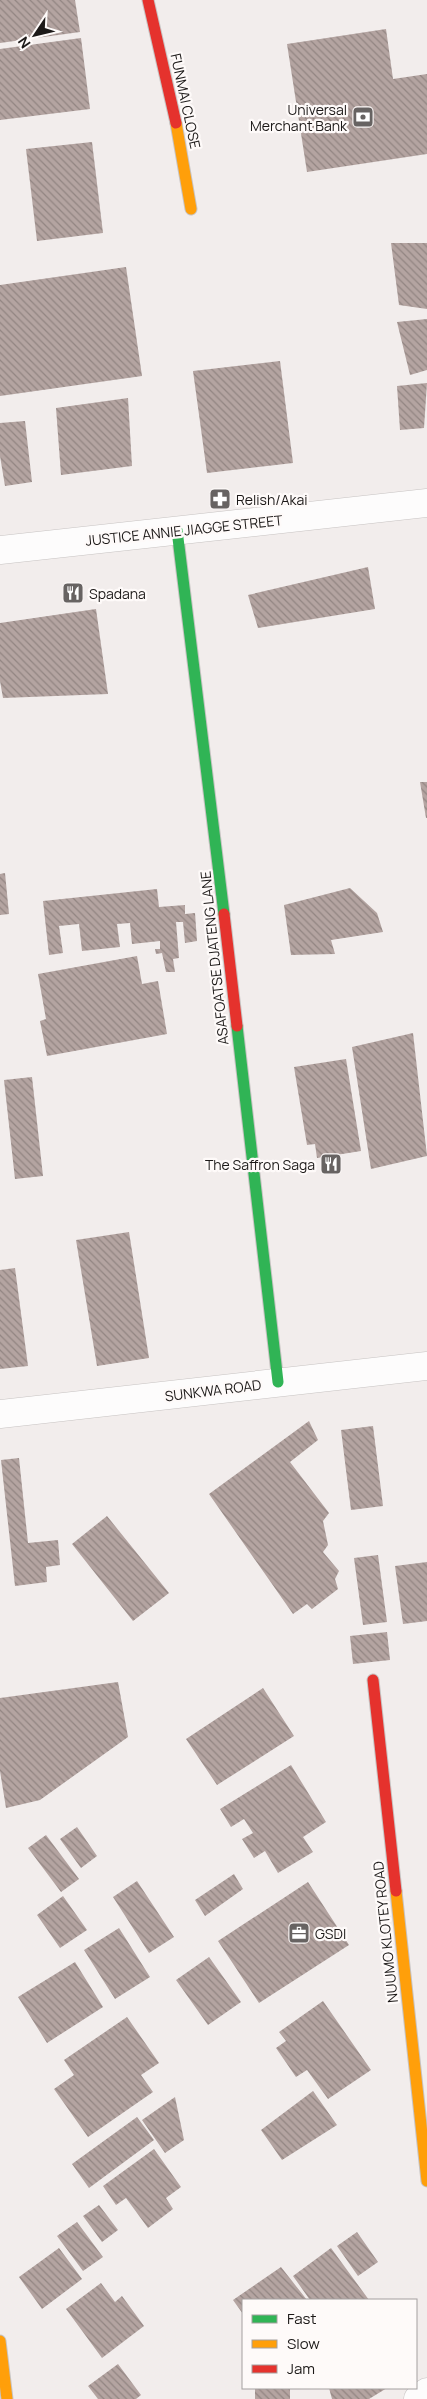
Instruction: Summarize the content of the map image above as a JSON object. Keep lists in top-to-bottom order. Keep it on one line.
{"streets":{"street":["FUNMAI CLOSE","JUSTICE ANNIE JIAGGE STREET","ASAFOATSE DJATENG LANE","SUNKWA ROAD","NUUMO KLOTEY ROAD"]},"crossings":[["JUSTICE ANNIE JIAGGE STREET","ASAFOATSE DJATENG LANE"],["ASAFOATSE DJATENG LANE","SUNKWA ROAD"]],"places":{"bank":["Universal Merchant Bank"],"pharmacy":["Relish/Akai"],"restaurant":["Spadana","The Saffron Saga"],"office":["GSDI"]},"legend":["Fast","Slow","Jam"],"north":"bottom left"}
